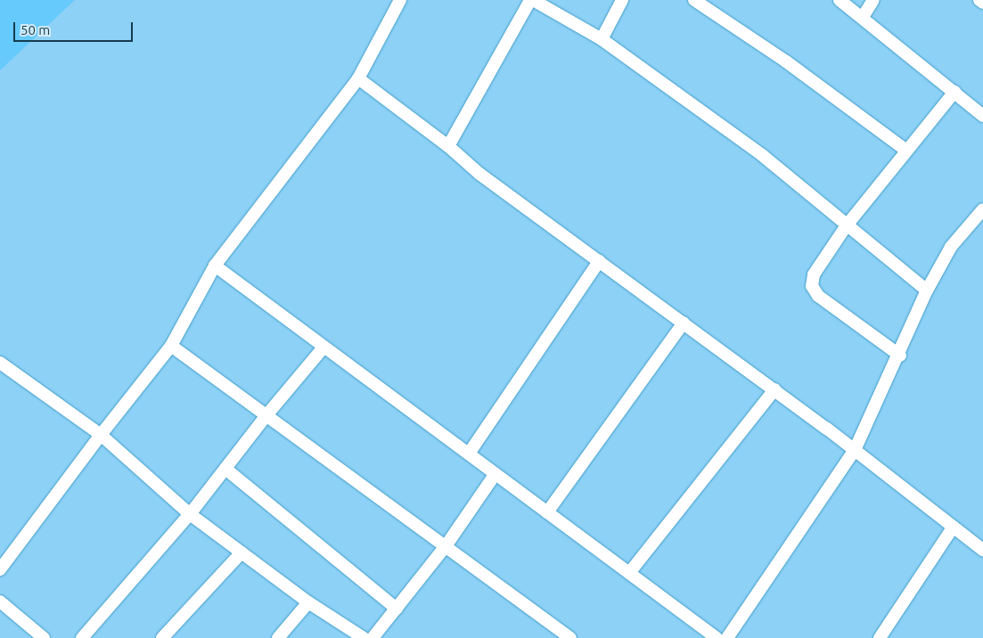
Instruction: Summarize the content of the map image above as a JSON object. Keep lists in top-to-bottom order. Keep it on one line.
{"scale_bar":"50 m"}
